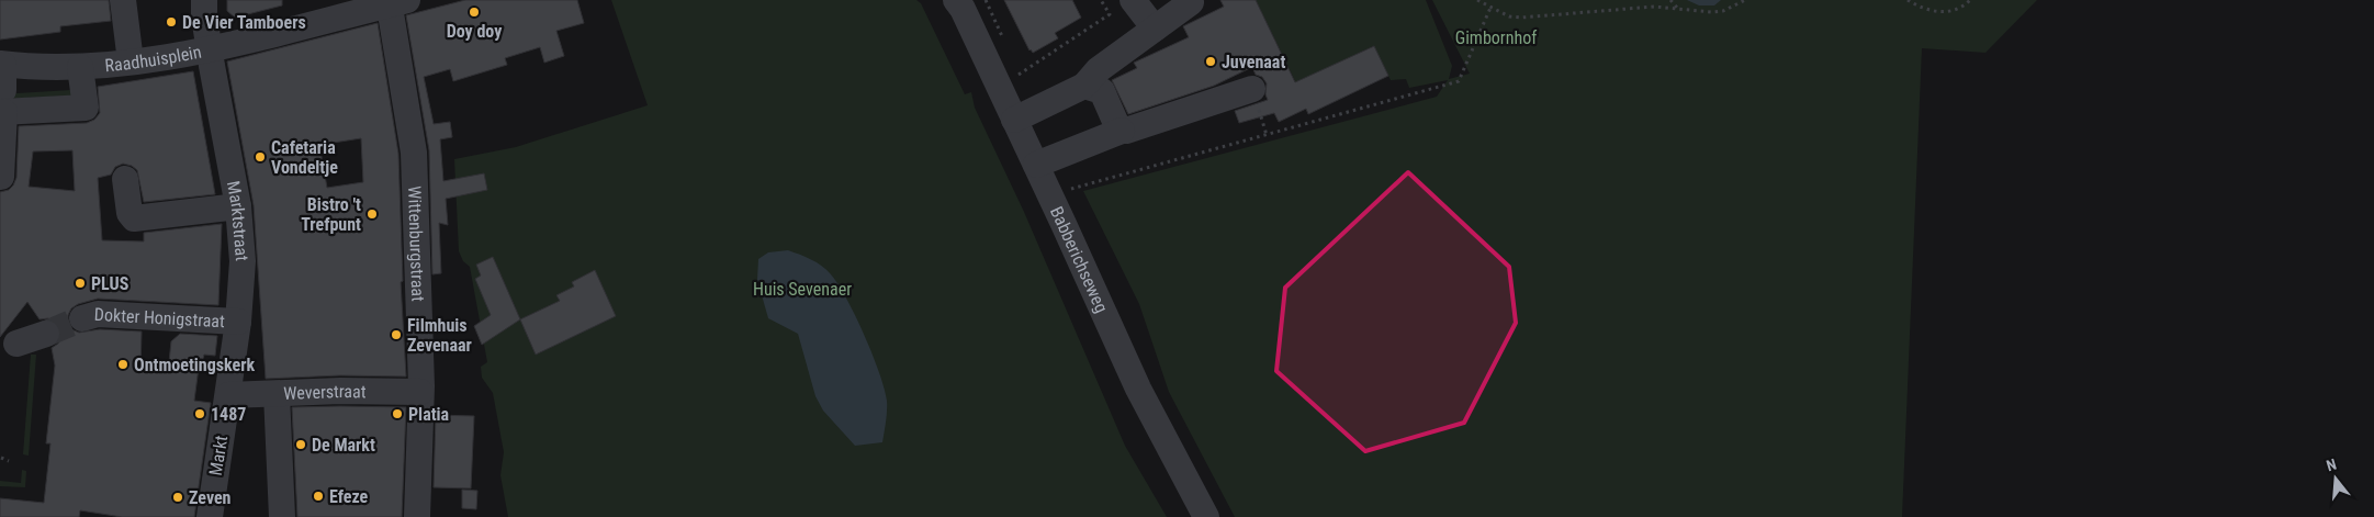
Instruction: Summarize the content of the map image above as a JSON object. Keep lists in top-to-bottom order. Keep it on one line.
{"streets":{"street":["Raadhuisplein","Marktstraat","Wittenburgstraat","Babberichseweg","Dokter Honigstraat","Weverstraat","Markt"]},"crossings":[["Raadhuisplein","Marktstraat"],["Marktstraat","Dokter Honigstraat"],["Marktstraat","Weverstraat"],["Marktstraat","Markt"],["Wittenburgstraat","Weverstraat"],["Weverstraat","Markt"]],"parks":["Gimbornhof","Huis Sevenaer"],"places":["Doy doy","De Vier Tamboers","Juvenaat","Cafetaria Vondeltje","Bistro 't Trefpunt","PLUS","Filmhuis Zevenaar","Ontmoetingskerk","1487","Platia","De Markt","Efeze","Zeven"],"north":"top"}
